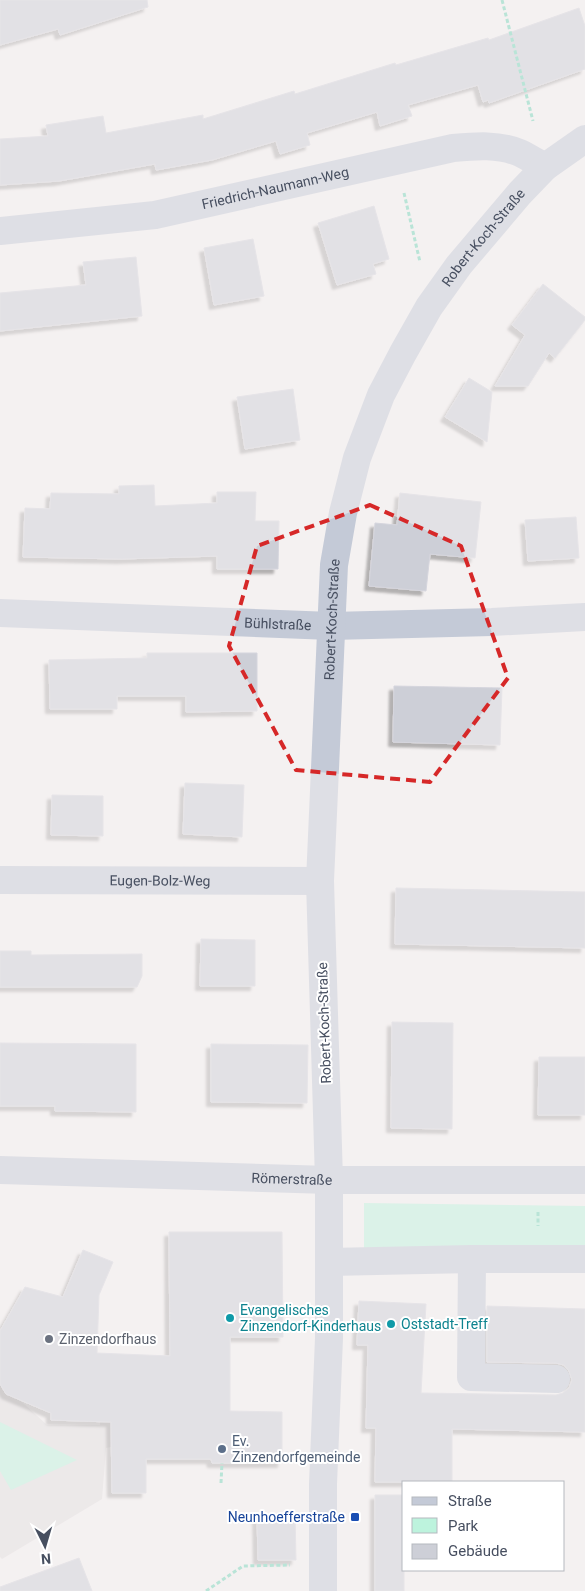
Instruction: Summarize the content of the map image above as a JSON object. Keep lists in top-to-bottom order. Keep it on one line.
{"streets":{"street":["Friedrich-Naumann-Weg","Robert-Koch-Straße","Bühlstraße","Eugen-Bolz-Weg","Römerstraße"]},"crossings":[["Friedrich-Naumann-Weg","Robert-Koch-Straße"],["Robert-Koch-Straße","Bühlstraße"],["Robert-Koch-Straße","Eugen-Bolz-Weg"],["Robert-Koch-Straße","Römerstraße"]],"places":{"other":["Evangelisches Zinzendorf-Kinderhaus","Oststadt-Treff","Zinzendorfhaus","Ev. Zinzendorfgemeinde"],"transit":["Neunhoefferstraße"]},"legend":["Straße","Park","Gebäude"],"north":"bottom"}
